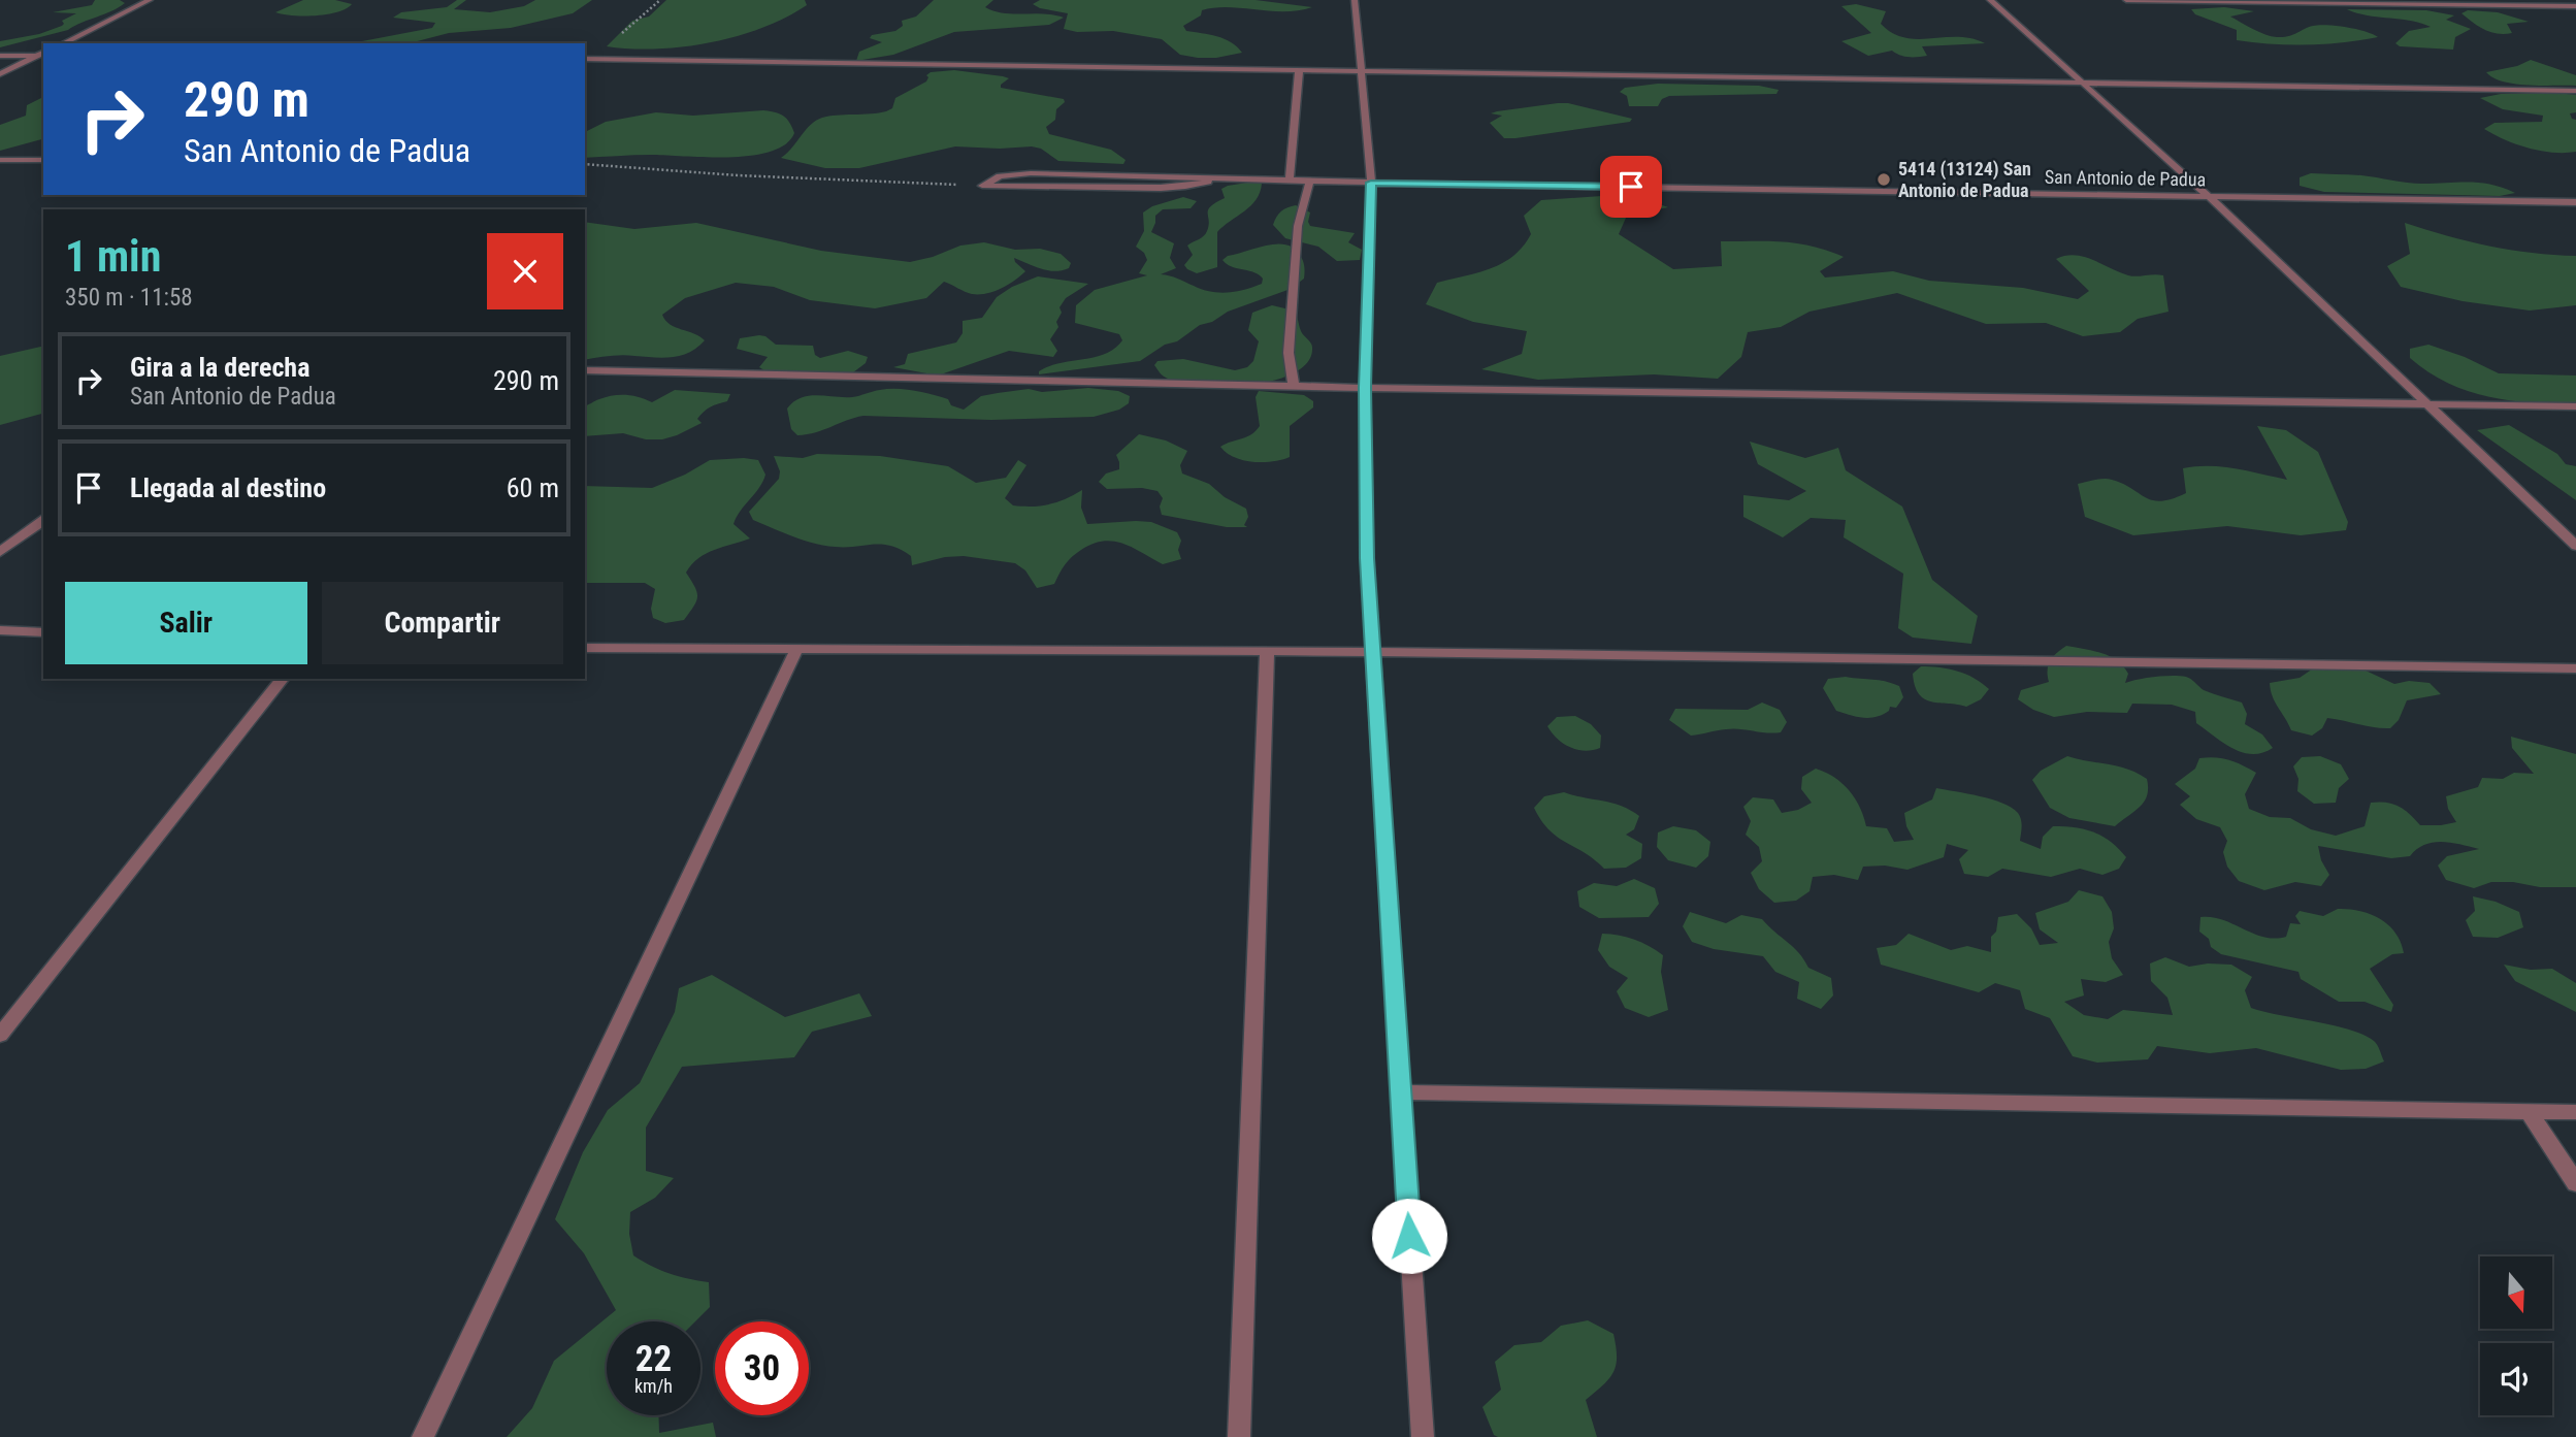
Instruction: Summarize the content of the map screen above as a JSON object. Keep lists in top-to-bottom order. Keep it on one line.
{"streets":{"street":["San Antonio de Padua"]},"places":["5414 (13124) San Antonio de Padua"],"north":"bottom","page":{"turn":["290 m","San Antonio de Padua"],"heading":["1 min","350 m · 11:58"],"list":[{"name":"Gira a la derecha","note":"San Antonio de Padua","value":"290 m"},{"name":"Llegada al destino","value":"60 m"}],"buttons":["Salir","Compartir"],"speed":"22 km/h","limit":"30"}}
